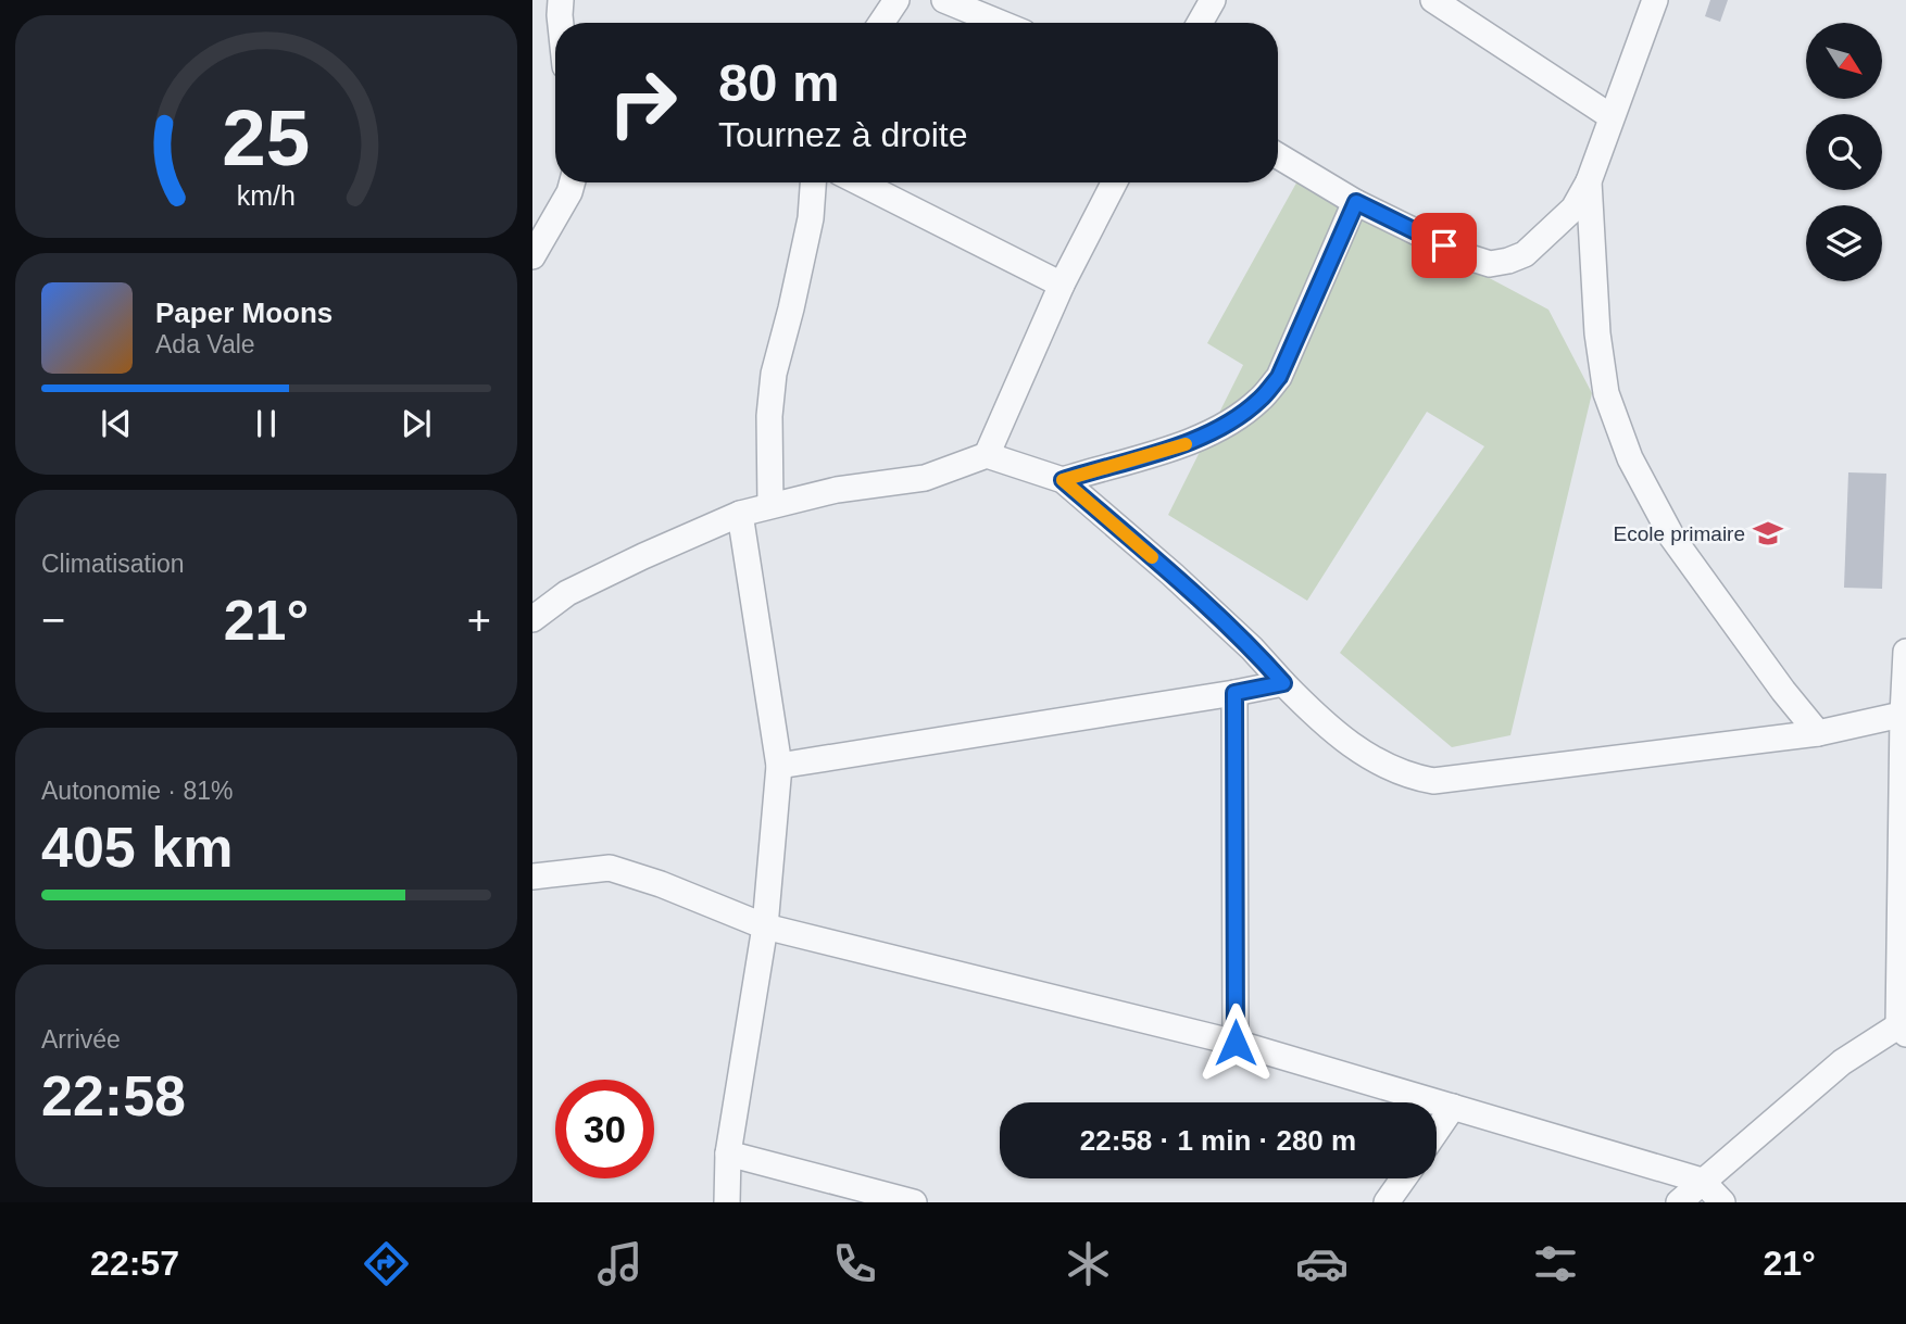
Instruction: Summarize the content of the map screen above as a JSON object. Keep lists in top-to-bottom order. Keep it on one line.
{"places":{"school or university":["Ecole primaire"]},"north":"bottom right","page":{"turn":["80 m","Tournez à droite"],"song":["Paper Moons","Ada Vale"],"tile":["Climatisation",["Autonomie · 81%","405 km"],["Arrivée","22:58"]],"heat":["−","21°","+"],"limit":"30","trip":"22:58 · 1 min · 280 m","tabs":["22:57","21°"],"gauge":["25","km/h"]}}
